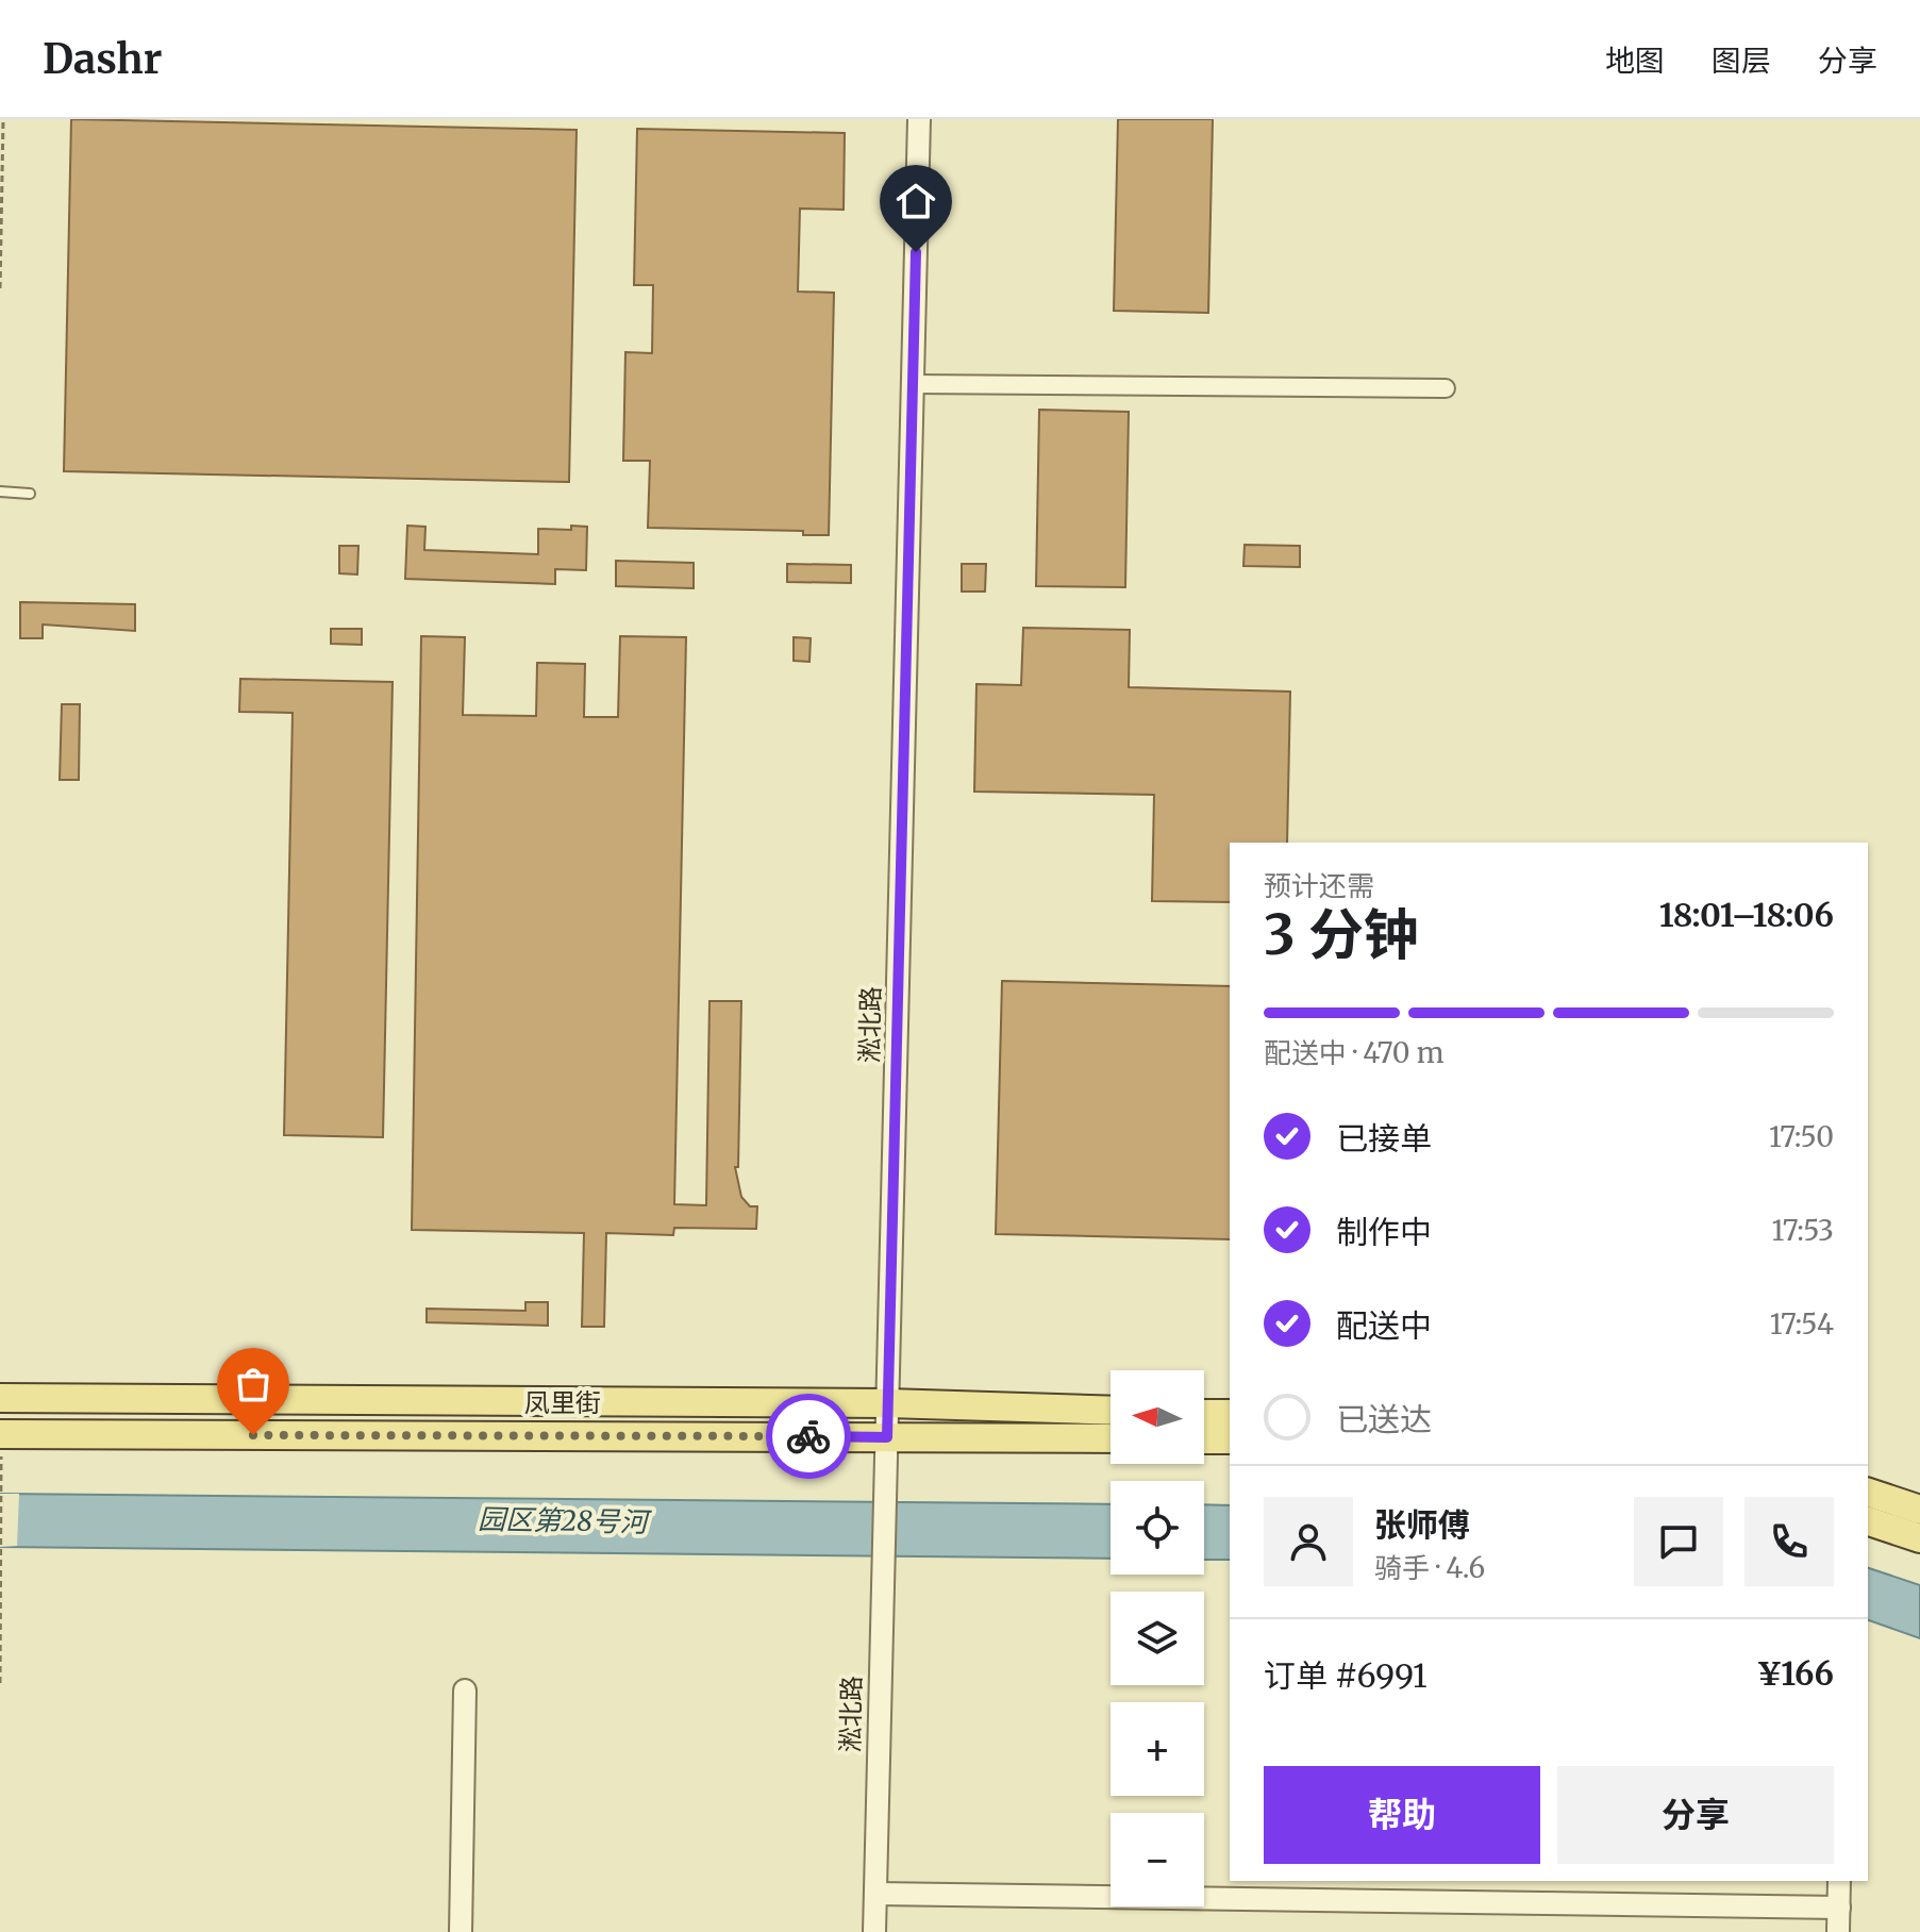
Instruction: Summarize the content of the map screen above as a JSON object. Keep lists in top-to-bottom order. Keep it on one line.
{"streets":{"main road":["凤里街"],"street":["淞北路"]},"crossings":[["淞北路","凤里街"]],"water":["园区第28号河"],"north":"left","page":{"header":"Dashr","nav":["地图","图层","分享"],"heading":["3 分钟","预计还需","18:01–18:06"],"panel":["张师傅","骑手 · 4.6","订单 #6991","¥166"],"bar":"配送中 · 470 m","list":[["已接单","17:50"],["制作中","17:53"],["配送中","17:54"],"已送达"],"map_buttons":["+","−"],"buttons":["帮助","分享"]}}
